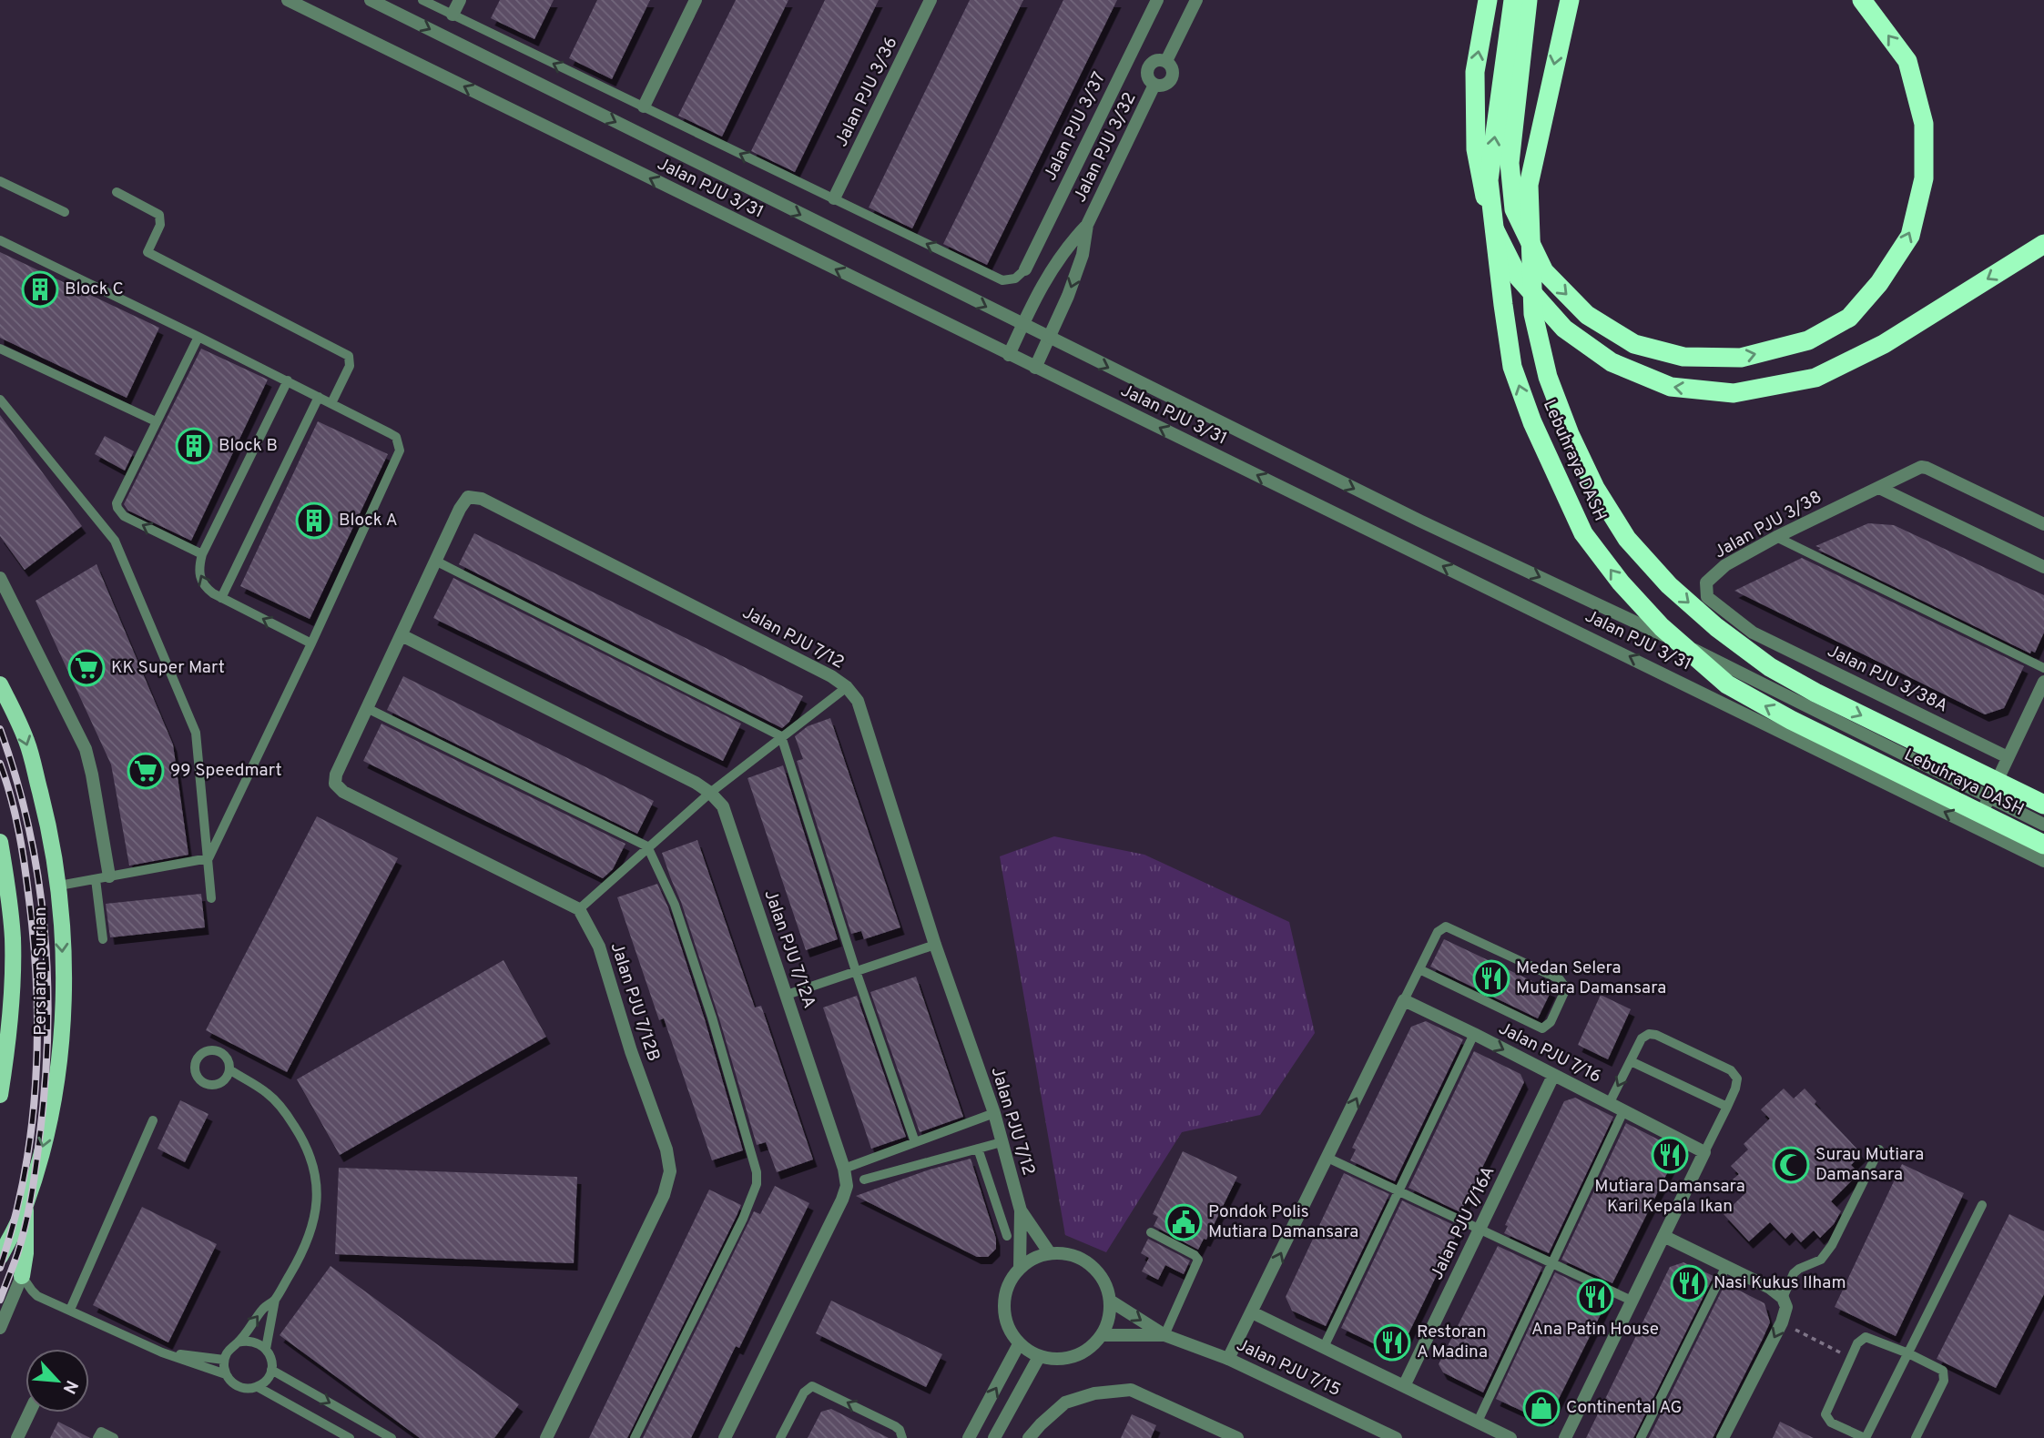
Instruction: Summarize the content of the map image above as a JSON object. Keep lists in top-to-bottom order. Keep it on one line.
{"streets":{"highway":["Lebuhraya DASH"],"main road":["Persiaran Surian"],"street":["Jalan PJU 3/36","Jalan PJU 3/37","Jalan PJU 3/32","Jalan PJU 3/31","Jalan PJU 3/38","Jalan PJU 7/12","Jalan PJU 3/38A","Jalan PJU 7/12A","Jalan PJU 7/12B","Jalan PJU 7/16","Jalan PJU 7/16A","Jalan PJU 7/15"]},"crossings":[["Jalan PJU 3/32","Jalan PJU 3/31"],["Jalan PJU 3/38","Jalan PJU 3/38A"],["Jalan PJU 7/12","Jalan PJU 7/12A"],["Jalan PJU 7/12","Jalan PJU 7/15"],["Jalan PJU 7/16","Jalan PJU 7/16A"]],"places":{"building":["Block C","Block B","Block A"],"supermarket":["KK Super Mart","99 Speedmart"],"restaurant":["Medan Selera Mutiara Damansara","Mutiara Damansara Kari Kepala Ikan","Nasi Kukus Ilham","Ana Patin House","Restoran A Madina"],"mosque":["Surau Mutiara Damansara"],"public building":["Pondok Polis Mutiara Damansara"],"shop":["Continental AG"]},"north":"bottom right"}
